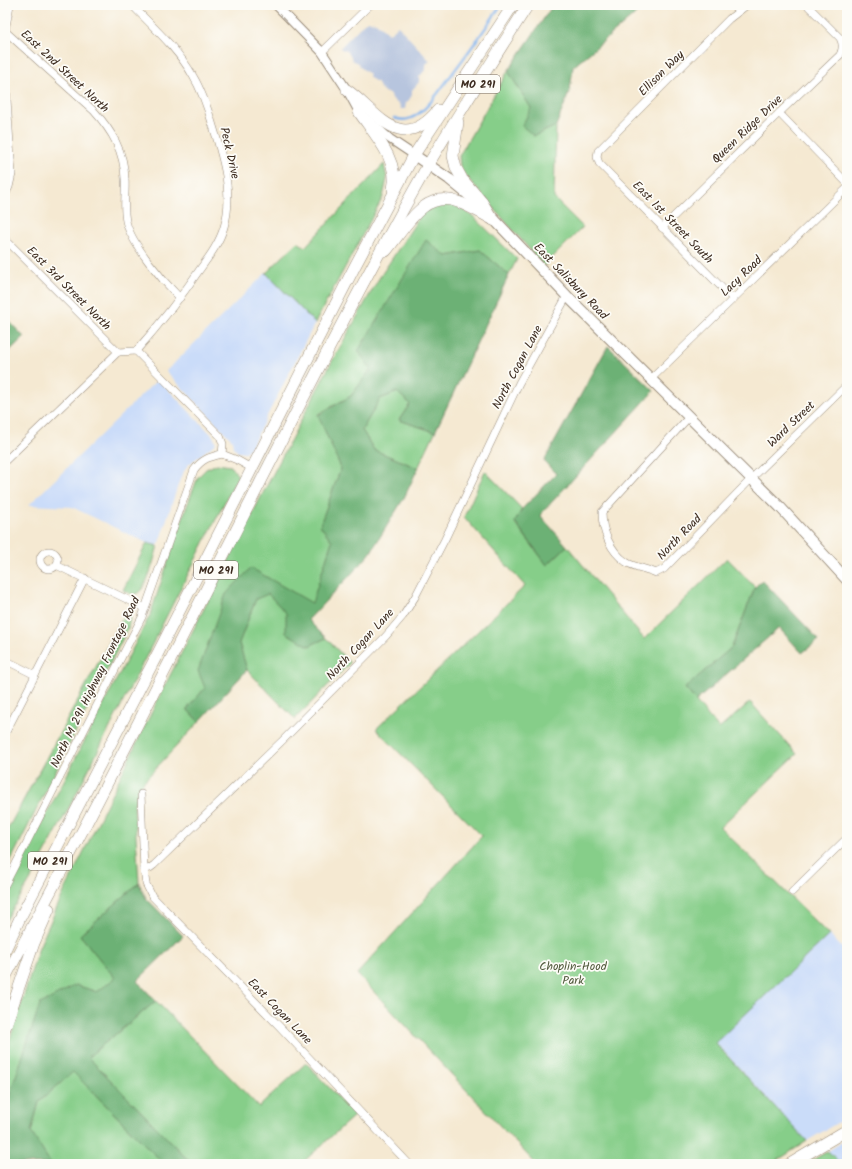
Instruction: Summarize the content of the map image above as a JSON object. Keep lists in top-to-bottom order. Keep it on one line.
{"streets":{"main road":["MO 291","East Salisbury Road"],"street":["East 2nd Street North","Ellison Way","Queen Ridge Drive","Peck Drive","East 1st Street South","Lacy Road","East 3rd Street North","North Cogan Lane","Ward Street","North Road","North M 291 Highway Frontage Road","East Cogan Lane"]},"crossings":[["East 2nd Street North","Peck Drive"],["Ellison Way","East 1st Street South"],["MO 291","East Salisbury Road"],["Queen Ridge Drive","East 1st Street South"],["East 1st Street South","Lacy Road"],["Lacy Road","East Salisbury Road"],["East Salisbury Road","North Cogan Lane"],["East Salisbury Road","Ward Street"],["East Salisbury Road","North Road"],["North Cogan Lane","East Cogan Lane"],["Ward Street","North Road"]],"parks":["Choplin-Hood Park"]}
